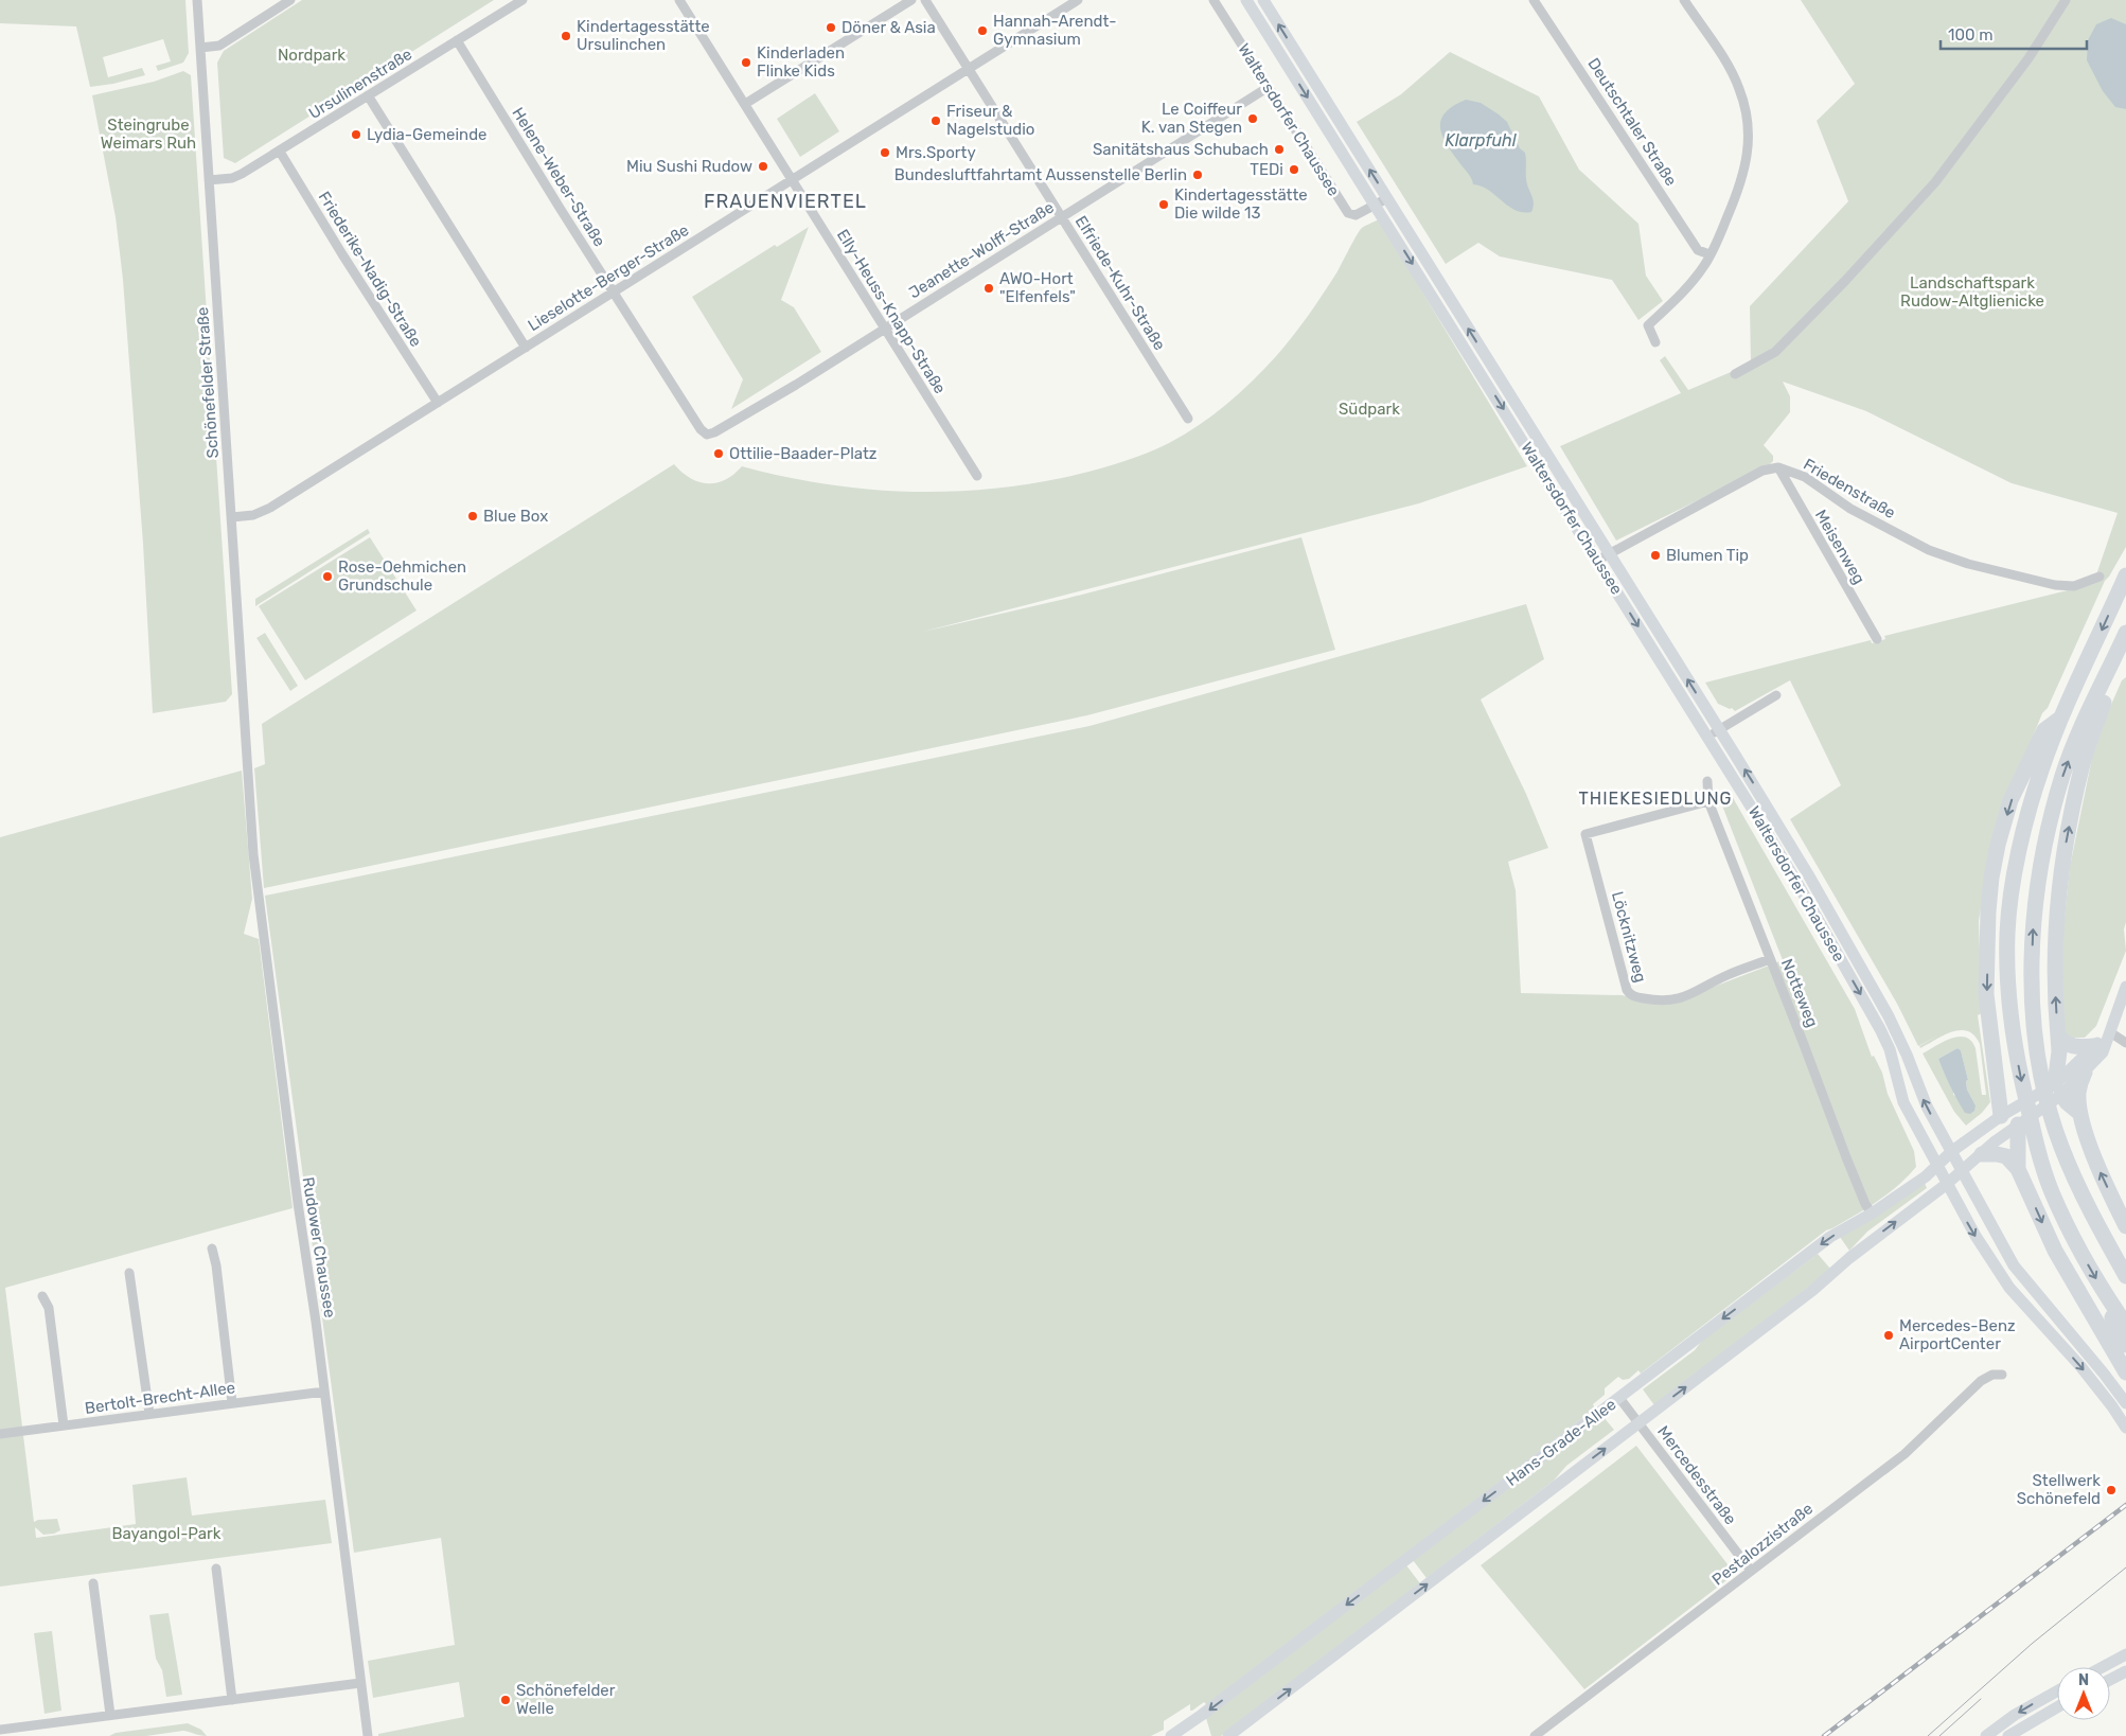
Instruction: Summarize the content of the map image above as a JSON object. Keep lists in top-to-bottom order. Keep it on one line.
{"streets":{"main road":["Waltersdorfer Chaussee","Hans-Grade-Allee"],"street":["Ursulinenstraße","Deutschtaler Straße","Helene-Weber-Straße","Jeanette-Wolff-Straße","Friederike-Nadig-Straße","Lieselotte-Berger-Straße","Elfriede-Kuhr-Straße","Elly-Heuss-Knapp-Straße","Schönefelder Straße","Friedenstraße","Meisenweg","Löcknitzweg","Notteweg","Rudower Chaussee","Bertolt-Brecht-Allee","Mercedesstraße","Pestalozzistraße"]},"crossings":[["Ursulinenstraße","Helene-Weber-Straße"],["Ursulinenstraße","Friederike-Nadig-Straße"],["Ursulinenstraße","Schönefelder Straße"],["Waltersdorfer Chaussee","Jeanette-Wolff-Straße"],["Waltersdorfer Chaussee","Friedenstraße"],["Waltersdorfer Chaussee","Hans-Grade-Allee"],["Helene-Weber-Straße","Jeanette-Wolff-Straße"],["Helene-Weber-Straße","Lieselotte-Berger-Straße"],["Jeanette-Wolff-Straße","Elfriede-Kuhr-Straße"],["Jeanette-Wolff-Straße","Elly-Heuss-Knapp-Straße"],["Friederike-Nadig-Straße","Lieselotte-Berger-Straße"],["Lieselotte-Berger-Straße","Elfriede-Kuhr-Straße"],["Lieselotte-Berger-Straße","Elly-Heuss-Knapp-Straße"],["Lieselotte-Berger-Straße","Schönefelder Straße"],["Schönefelder Straße","Rudower Chaussee"],["Friedenstraße","Meisenweg"],["Löcknitzweg","Notteweg"],["Notteweg","Hans-Grade-Allee"],["Rudower Chaussee","Bertolt-Brecht-Allee"],["Hans-Grade-Allee","Mercedesstraße"],["Mercedesstraße","Pestalozzistraße"]],"districts":["FRAUENVIERTEL","THIEKESIEDLUNG"],"water":["Klarpfuhl"],"parks":["Nordpark","Steingrube Weimars Ruh","Landschaftspark Rudow-Altglienicke","Südpark","Bayangol-Park"],"places":["Döner & Asia","Hannah-Arendt- Gymnasium","Kindertagesstätte Ursulinchen","Kinderladen Flinke Kids","Le Coiffeur K. van Stegen","Friseur & Nagelstudio","Lydia-Gemeinde","Sanitätshaus Schubach","Mrs.Sporty","Miu Sushi Rudow","TEDi","Bundesluftfahrtamt Aussenstelle Berlin","Kindertagesstätte Die wilde 13","AWO-Hort \"Elfenfels\"","Ottilie-Baader-Platz","Blue Box","Blumen Tip","Rose-Oehmichen Grundschule","Mercedes-Benz AirportCenter","Stellwerk Schönefeld","Schönefelder Welle"],"scale_bar":"100 m","north":"top"}
